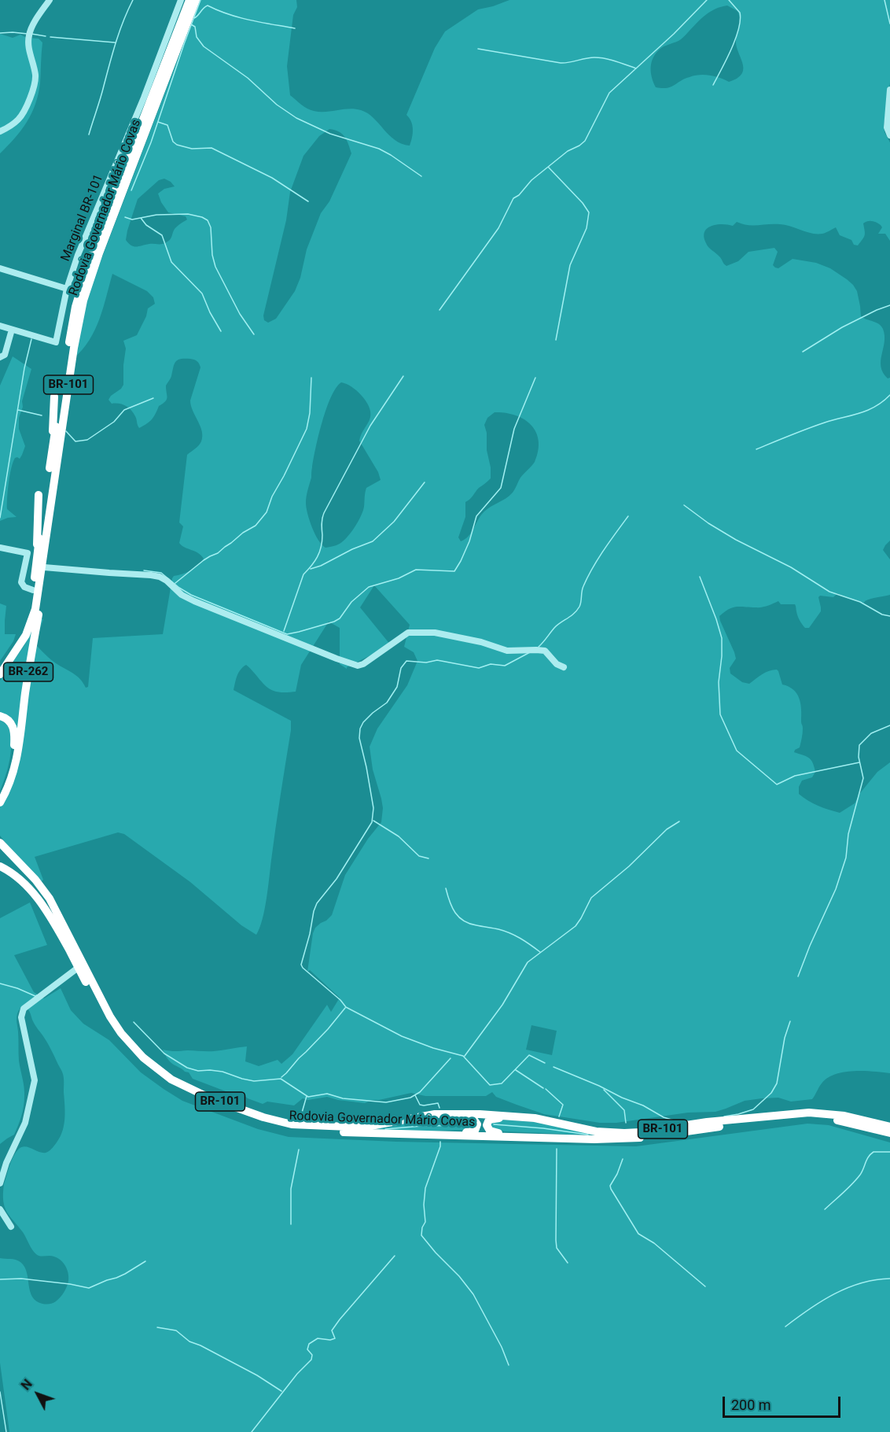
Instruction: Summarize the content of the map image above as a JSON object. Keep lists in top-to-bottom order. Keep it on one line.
{"streets":{"highway":["Rodovia Governador Mário Covas","BR-101","BR-262"],"street":["Marginal BR-101"]},"crossings":[["Rodovia Governador Mário Covas","Marginal BR-101"],["Rodovia Governador Mário Covas","BR-262"]],"scale_bar":"200 m","north":"top left"}
